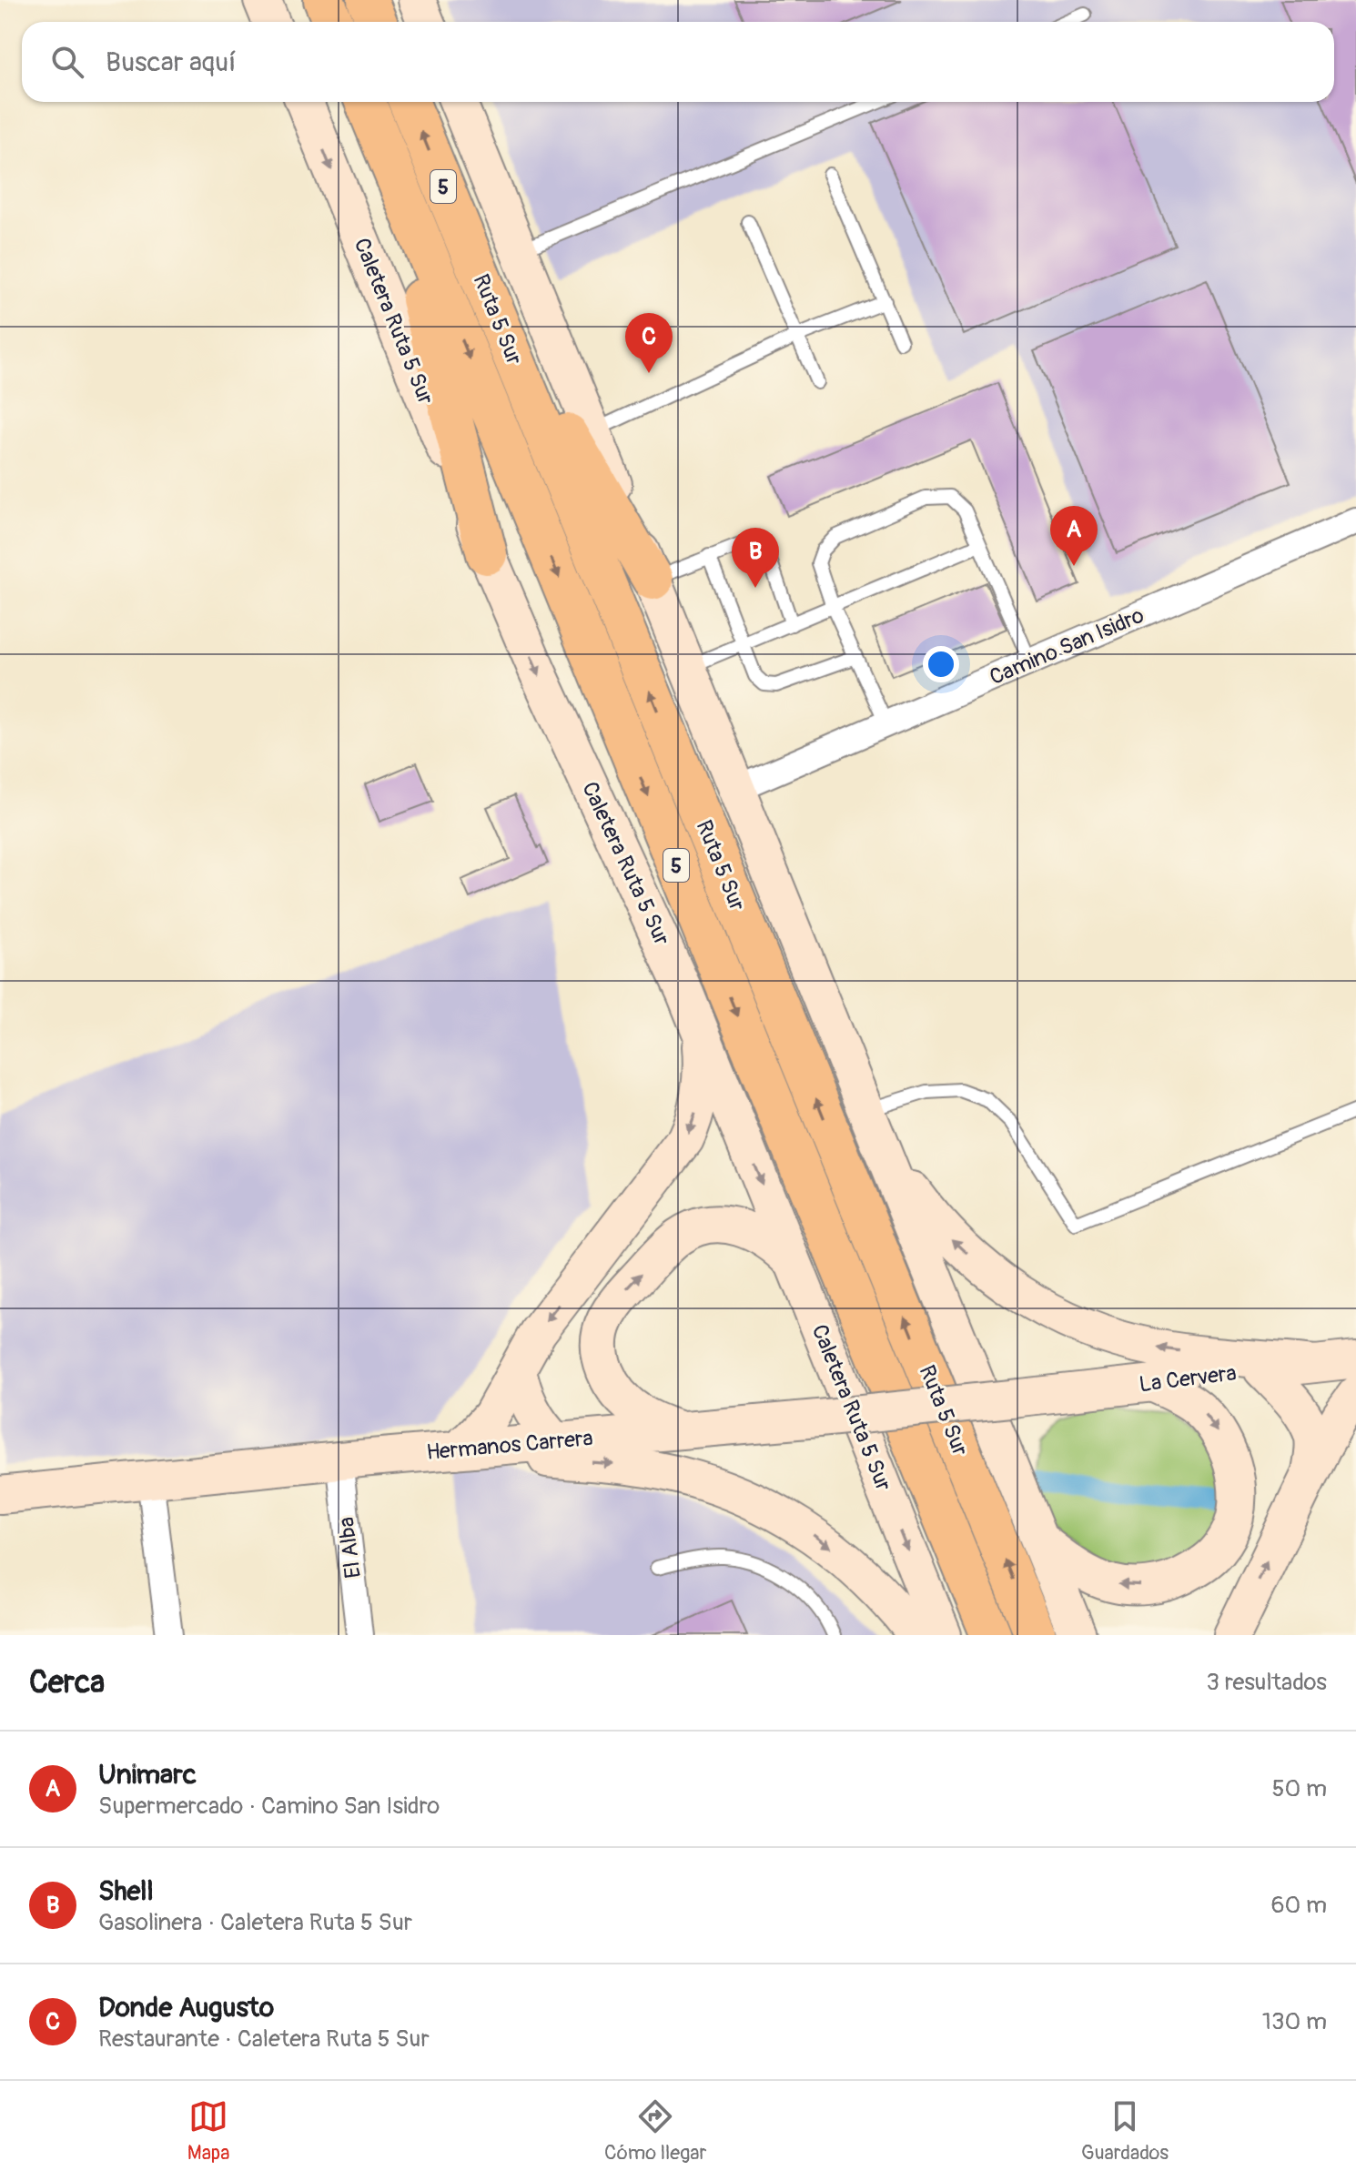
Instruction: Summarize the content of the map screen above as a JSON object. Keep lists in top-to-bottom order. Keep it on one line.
{"streets":{"highway":["5","Ruta 5 Sur"],"main road":["Caletera Ruta 5 Sur","La Cervera","Hermanos Carrera"],"street":["Camino San Isidro","El Alba"]},"crossings":[["La Cervera","Hermanos Carrera"],["Hermanos Carrera","El Alba"]],"page":{"search":"Buscar aquí","pins":["C","A","B"],"heading":["Cerca","3 resultados"],"list":[{"mark":"A","name":"Unimarc","note":"Supermercado · Camino San Isidro","value":"50 m"},{"mark":"B","name":"Shell","note":"Gasolinera · Caletera Ruta 5 Sur","value":"60 m"},{"mark":"C","name":"Donde Augusto","note":"Restaurante · Caletera Ruta 5 Sur","value":"130 m"}],"nav":["Mapa","Cómo llegar","Guardados"]}}
